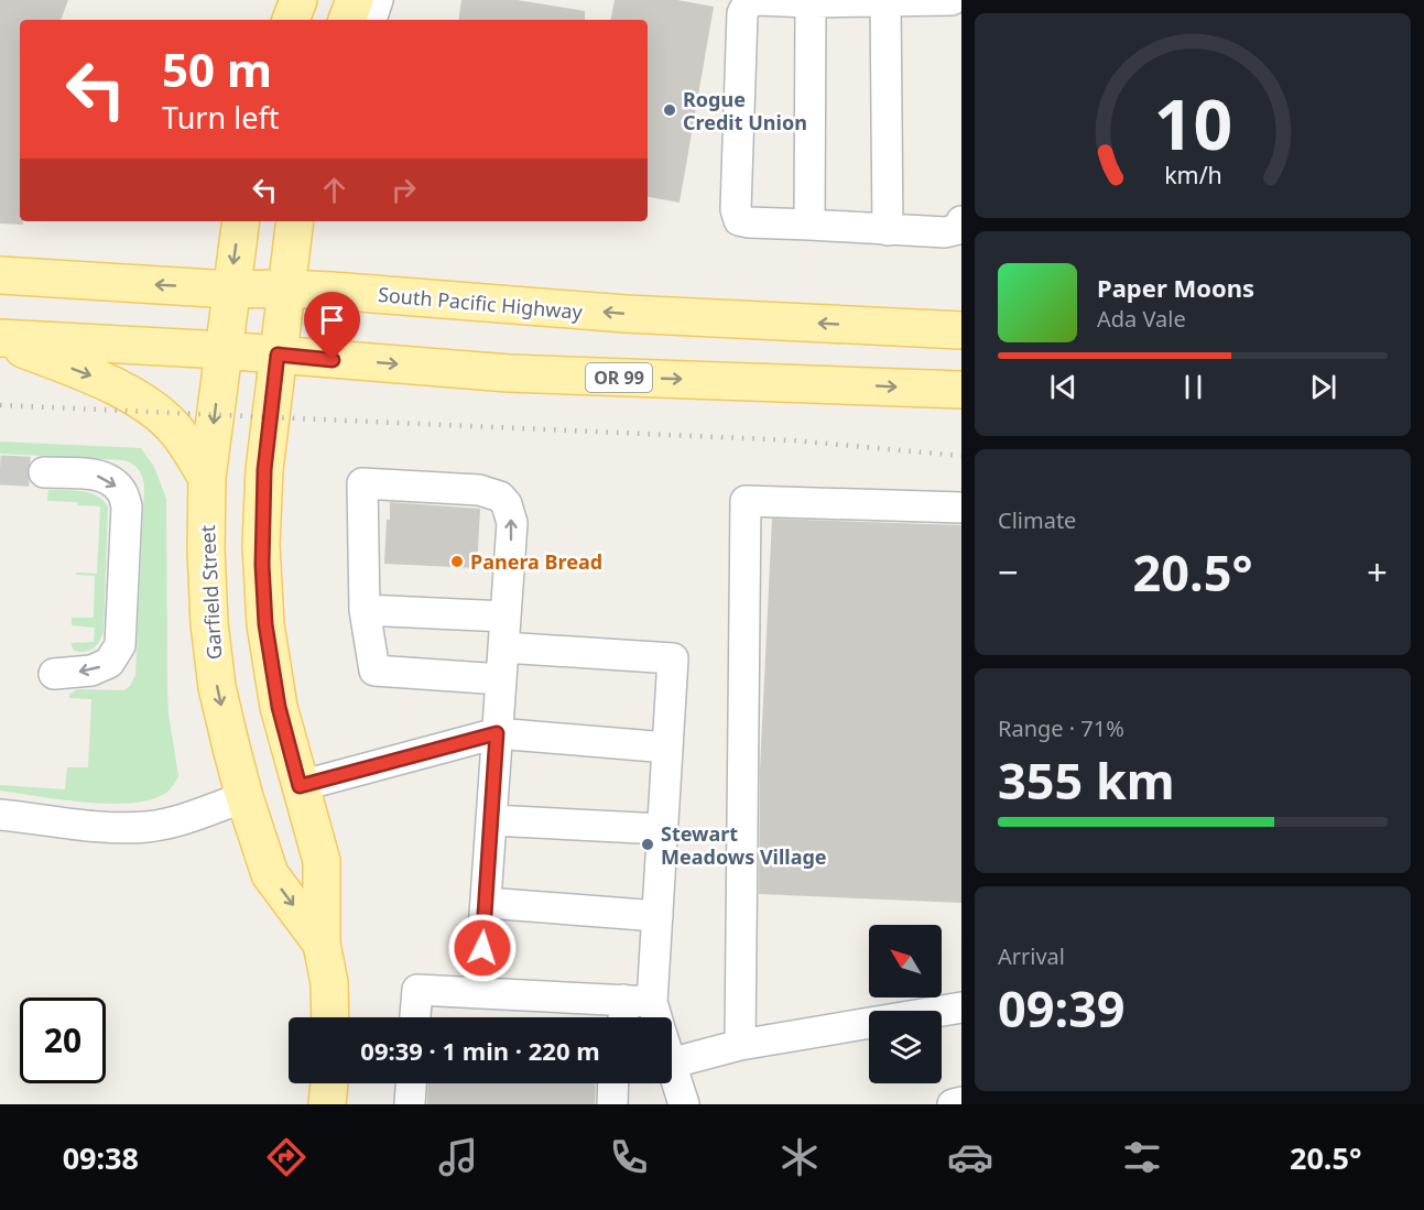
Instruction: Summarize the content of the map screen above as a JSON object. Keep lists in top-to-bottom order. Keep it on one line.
{"streets":{"main road":["South Pacific Highway","OR 99","Garfield Street"]},"crossings":[["South Pacific Highway","Garfield Street"],["OR 99","Garfield Street"]],"places":["Rogue Credit Union","Panera Bread","Stewart Meadows Village"],"north":"top left","page":{"turn":["50 m","Turn left"],"song":["Paper Moons","Ada Vale"],"tile":["Climate",["Range · 71%","355 km"],["Arrival","09:39"]],"heat":["−","20.5°","+"],"limit":"20","trip":"09:39 · 1 min · 220 m","tabs":["09:38","20.5°"],"gauge":["10","km/h"]}}
